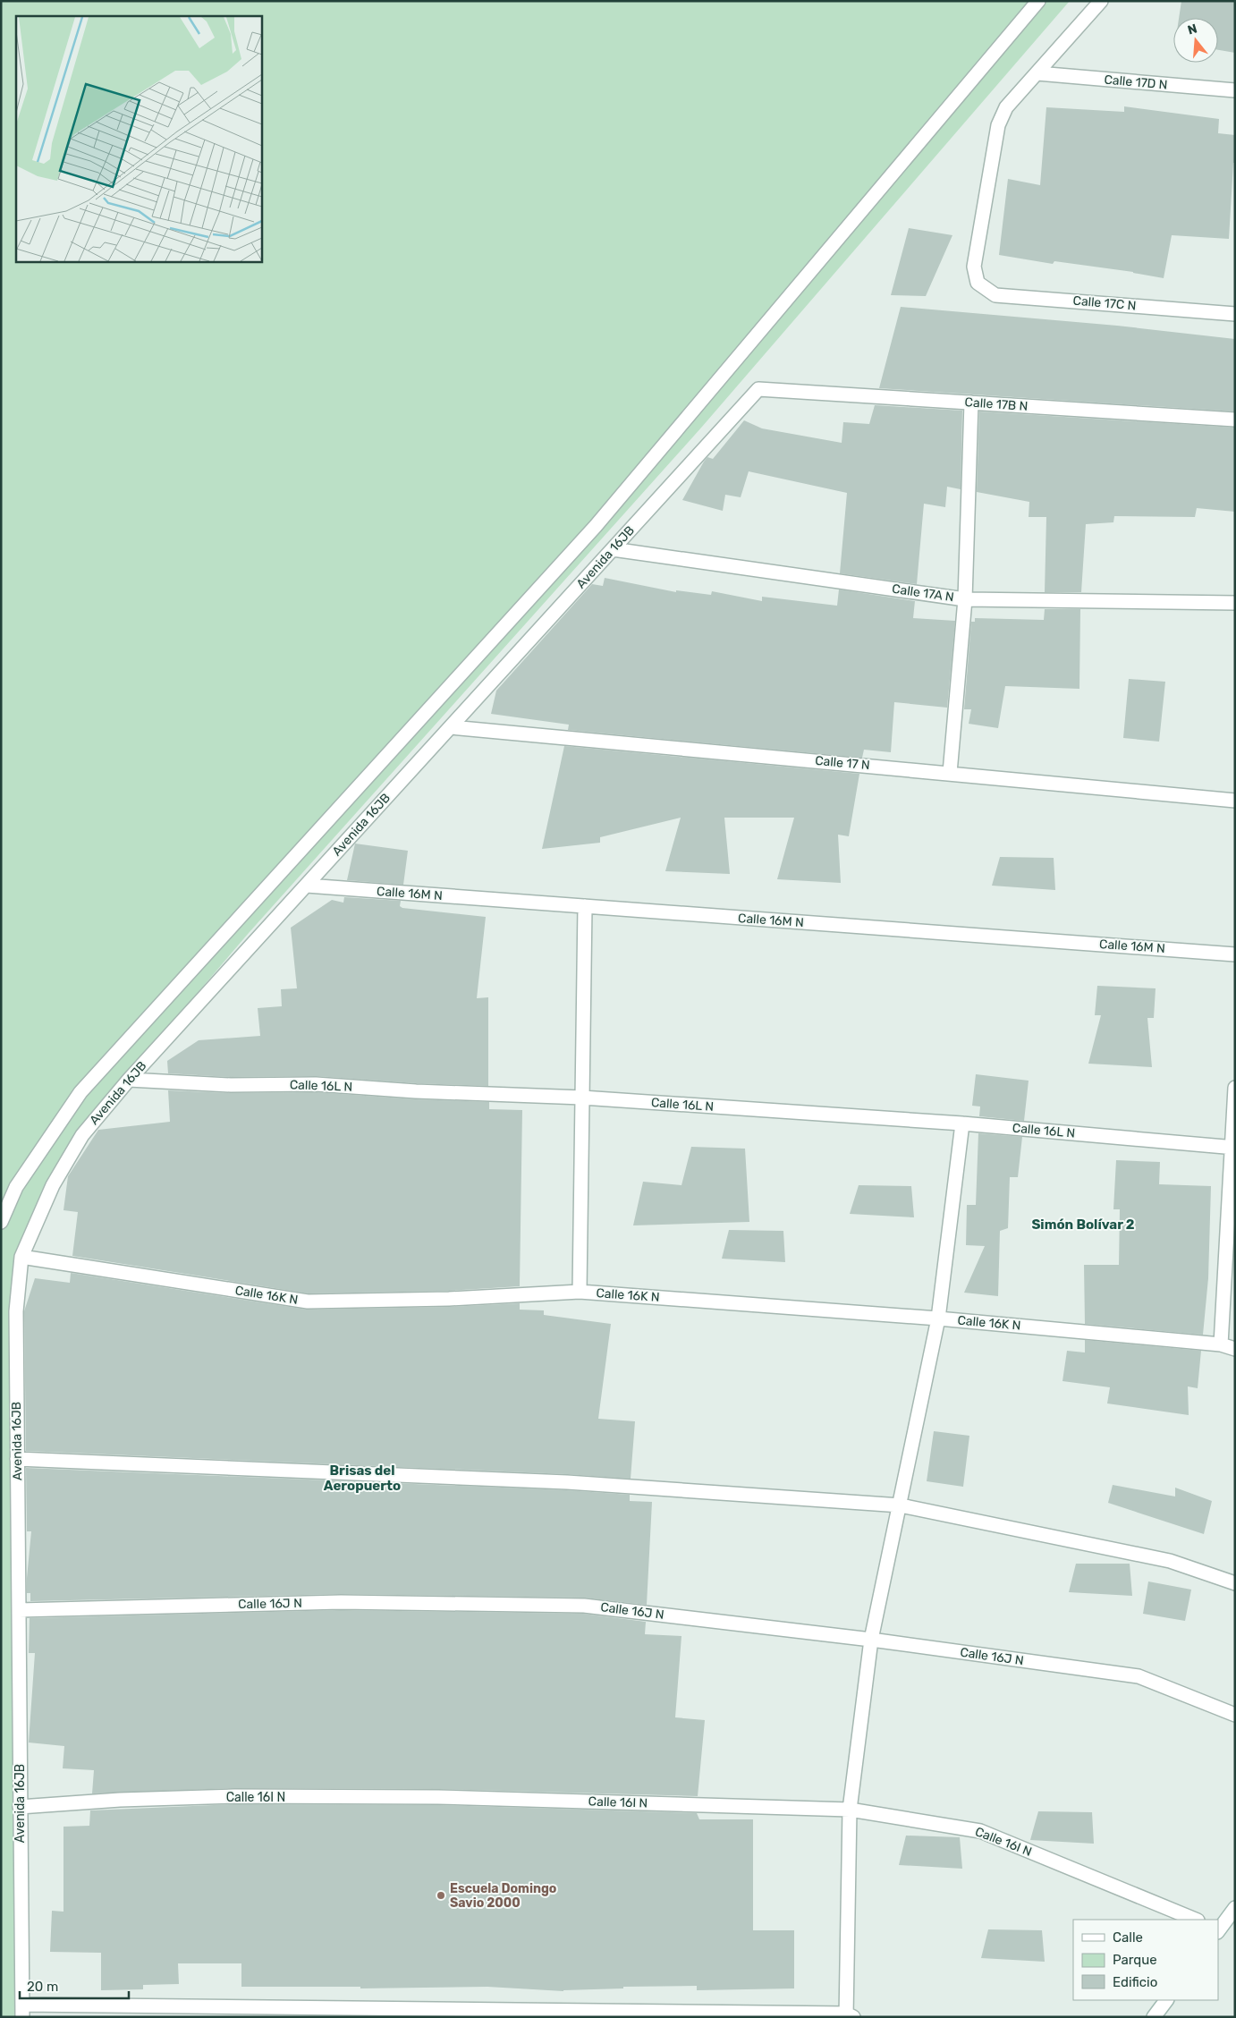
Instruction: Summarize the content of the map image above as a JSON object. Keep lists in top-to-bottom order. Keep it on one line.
{"streets":{"street":["Calle 17D N","Calle 17C N","Calle 17B N","Avenida 16JB","Calle 17A N","Calle 17 N","Calle 16M N","Calle 16L N","Calle 16K N","Calle 16J N","Calle 16I N"]},"crossings":[["Calle 17D N","Calle 17C N"],["Calle 17B N","Avenida 16JB"],["Avenida 16JB","Calle 17A N"],["Avenida 16JB","Calle 17 N"],["Avenida 16JB","Calle 16M N"],["Avenida 16JB","Calle 16L N"],["Avenida 16JB","Calle 16K N"],["Avenida 16JB","Calle 16J N"],["Avenida 16JB","Calle 16I N"]],"districts":["Simón Bolívar 2","Brisas del Aeropuerto"],"places":["Escuela Domingo Savio 2000"],"legend":["Calle","Parque","Edificio"],"scale_bar":"20 m","north":"top"}
